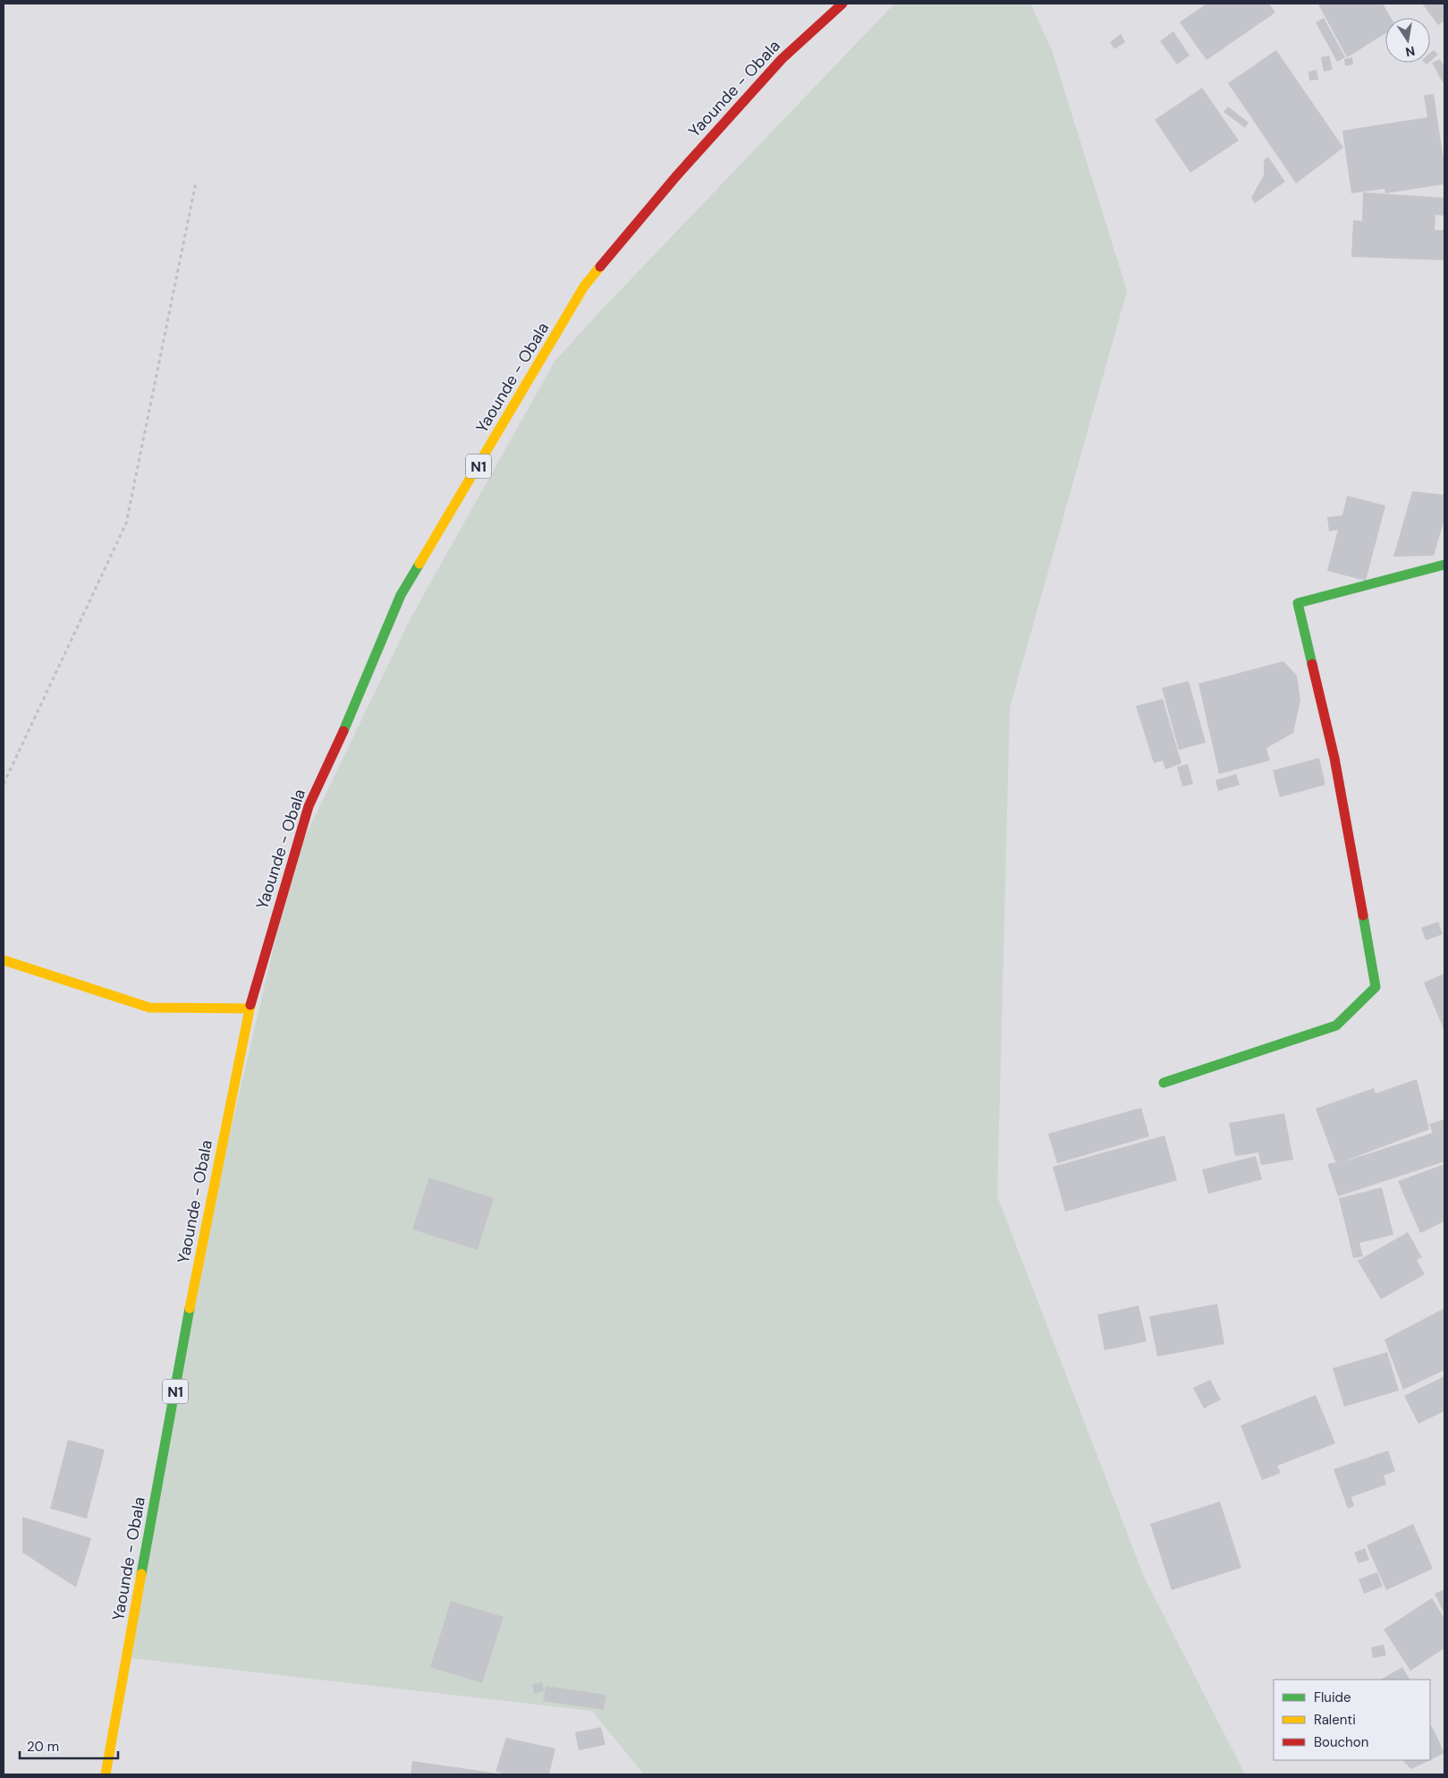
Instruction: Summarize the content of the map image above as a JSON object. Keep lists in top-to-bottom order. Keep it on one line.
{"streets":{"main road":["Yaounde - Obala","N1"]},"legend":["Fluide","Ralenti","Bouchon"],"scale_bar":"20 m","north":"bottom"}
